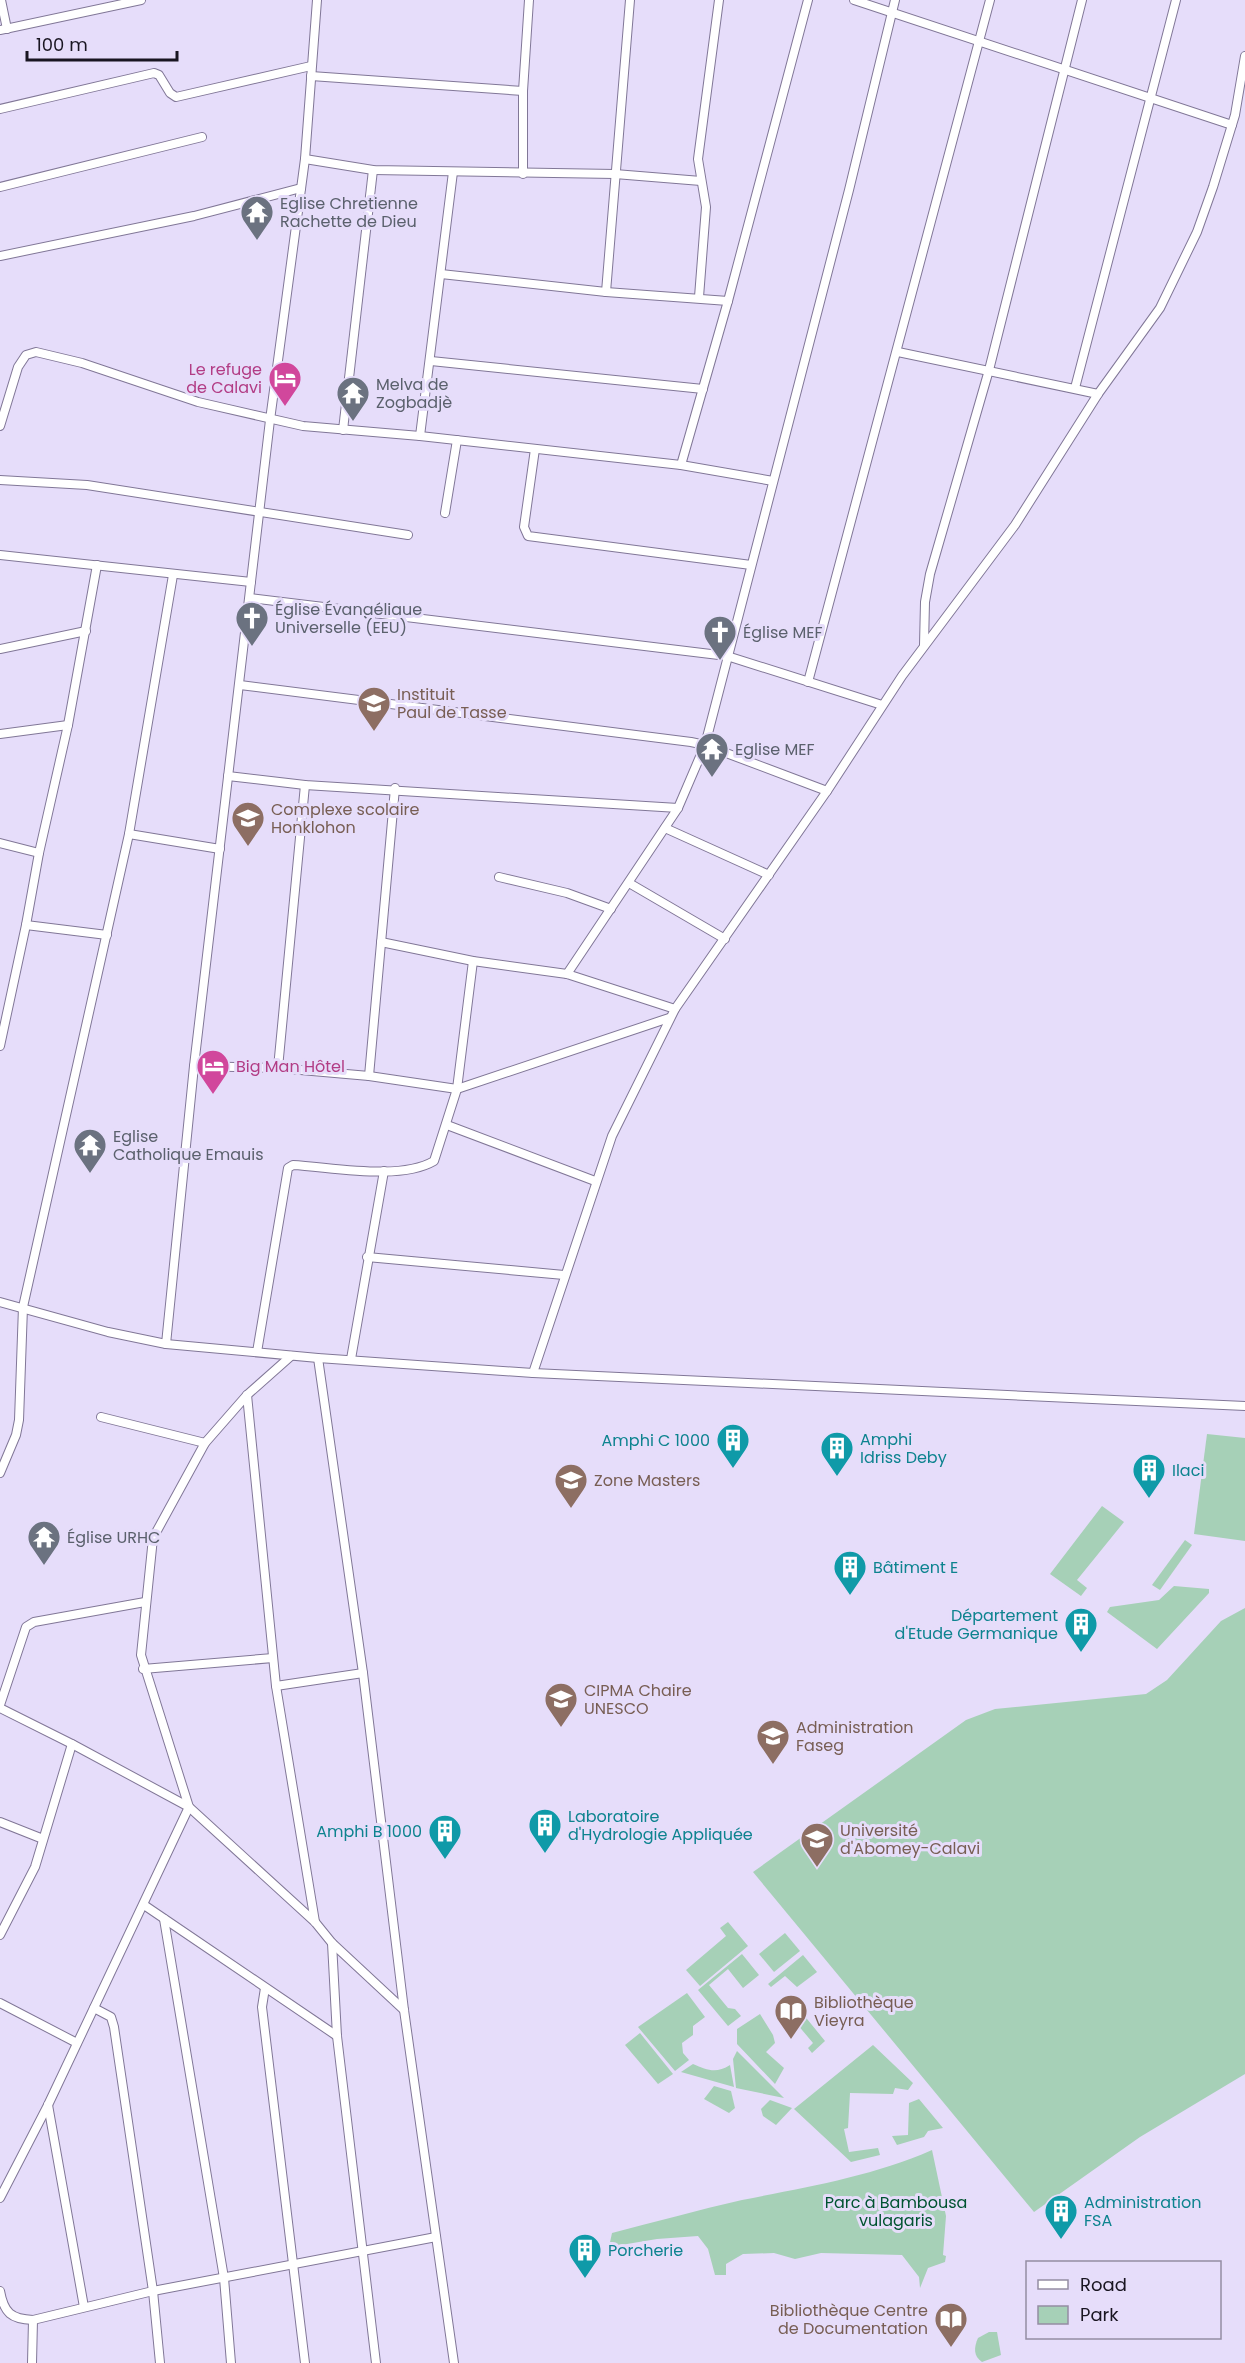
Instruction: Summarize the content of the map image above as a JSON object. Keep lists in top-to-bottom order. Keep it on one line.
{"parks":["Parc à Bambousa vulagaris"],"places":{"temple":["Eglise Chretienne Rachette de Dieu","Melva de Zogbadjè","Eglise MEF","Eglise Catholique Emauis","Église URHC"],"hotel":["Le refuge de Calavi","Big Man Hôtel"],"church":["Église Évangélique Universelle (EEU)","Église MEF"],"school or university":["Instituit Paul de Tasse","Complexe scolaire Honklohon","Zone Masters","CIPMA Chaire UNESCO","Administration Faseg","Université d'Abomey-Calavi"],"building":["Amphi C 1000","Amphi Idriss Deby","Ilaci","Bâtiment E","Département d'Etude Germanique","Laboratoire d'Hydrologie Appliquée","Amphi B 1000","Administration FSA","Porcherie"],"library":["Bibliothèque Vieyra","Bibliothèque Centre de Documentation"]},"legend":["Road","Park"],"scale_bar":"100 m"}
